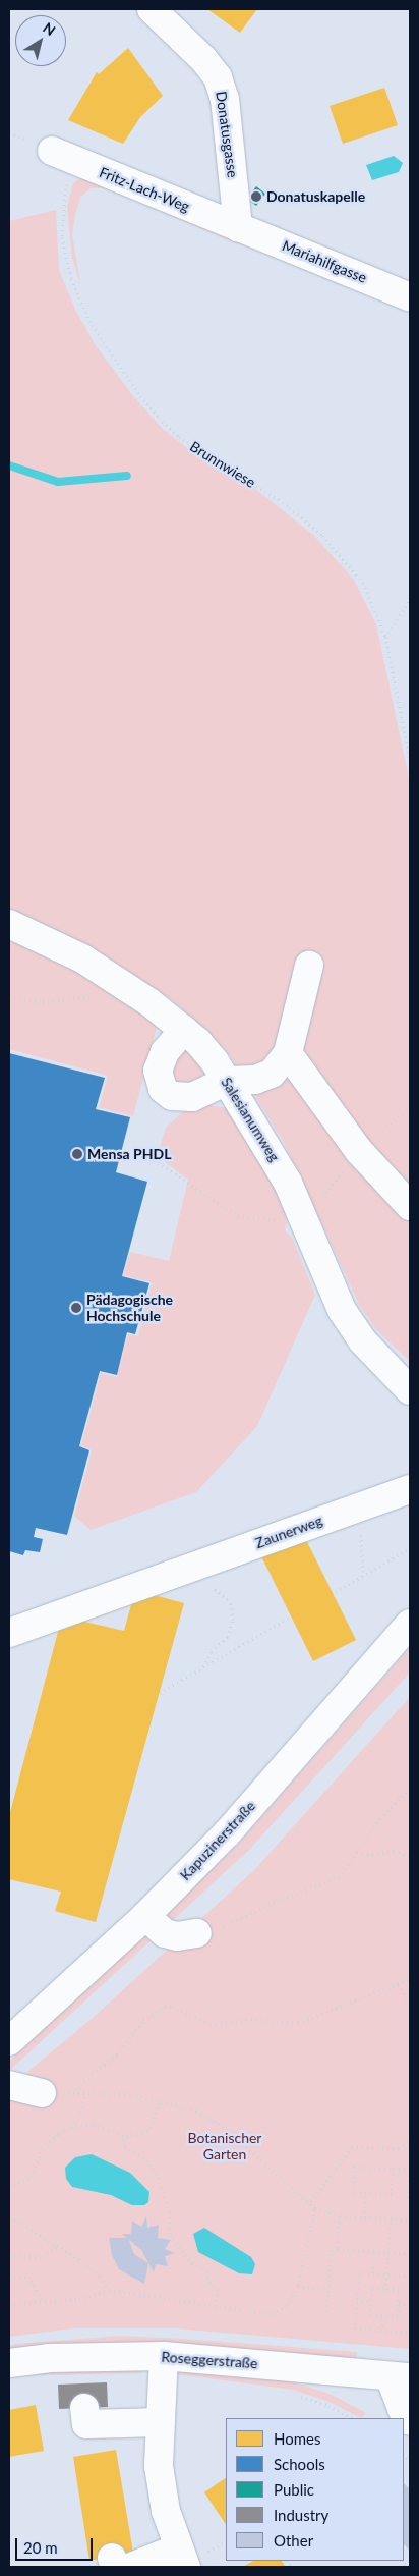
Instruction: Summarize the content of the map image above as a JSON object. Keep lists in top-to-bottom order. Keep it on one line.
{"streets":{"street":["Donatusgasse","Fritz-Lach-Weg","Mariahilfgasse","Salesianumweg","Zaunerweg","Kapuzinerstraße","Roseggerstraße"],"path":["Brunnwiese"]},"crossings":[["Donatusgasse","Fritz-Lach-Weg"],["Donatusgasse","Mariahilfgasse"],["Fritz-Lach-Weg","Mariahilfgasse"],["Fritz-Lach-Weg","Brunnwiese"]],"parks":["Botanischer Garten"],"places":["Donatuskapelle","Mensa PHDL","Pädagogische Hochschule"],"legend":["Homes","Schools","Public","Industry","Other"],"scale_bar":"20 m","north":"top right"}
